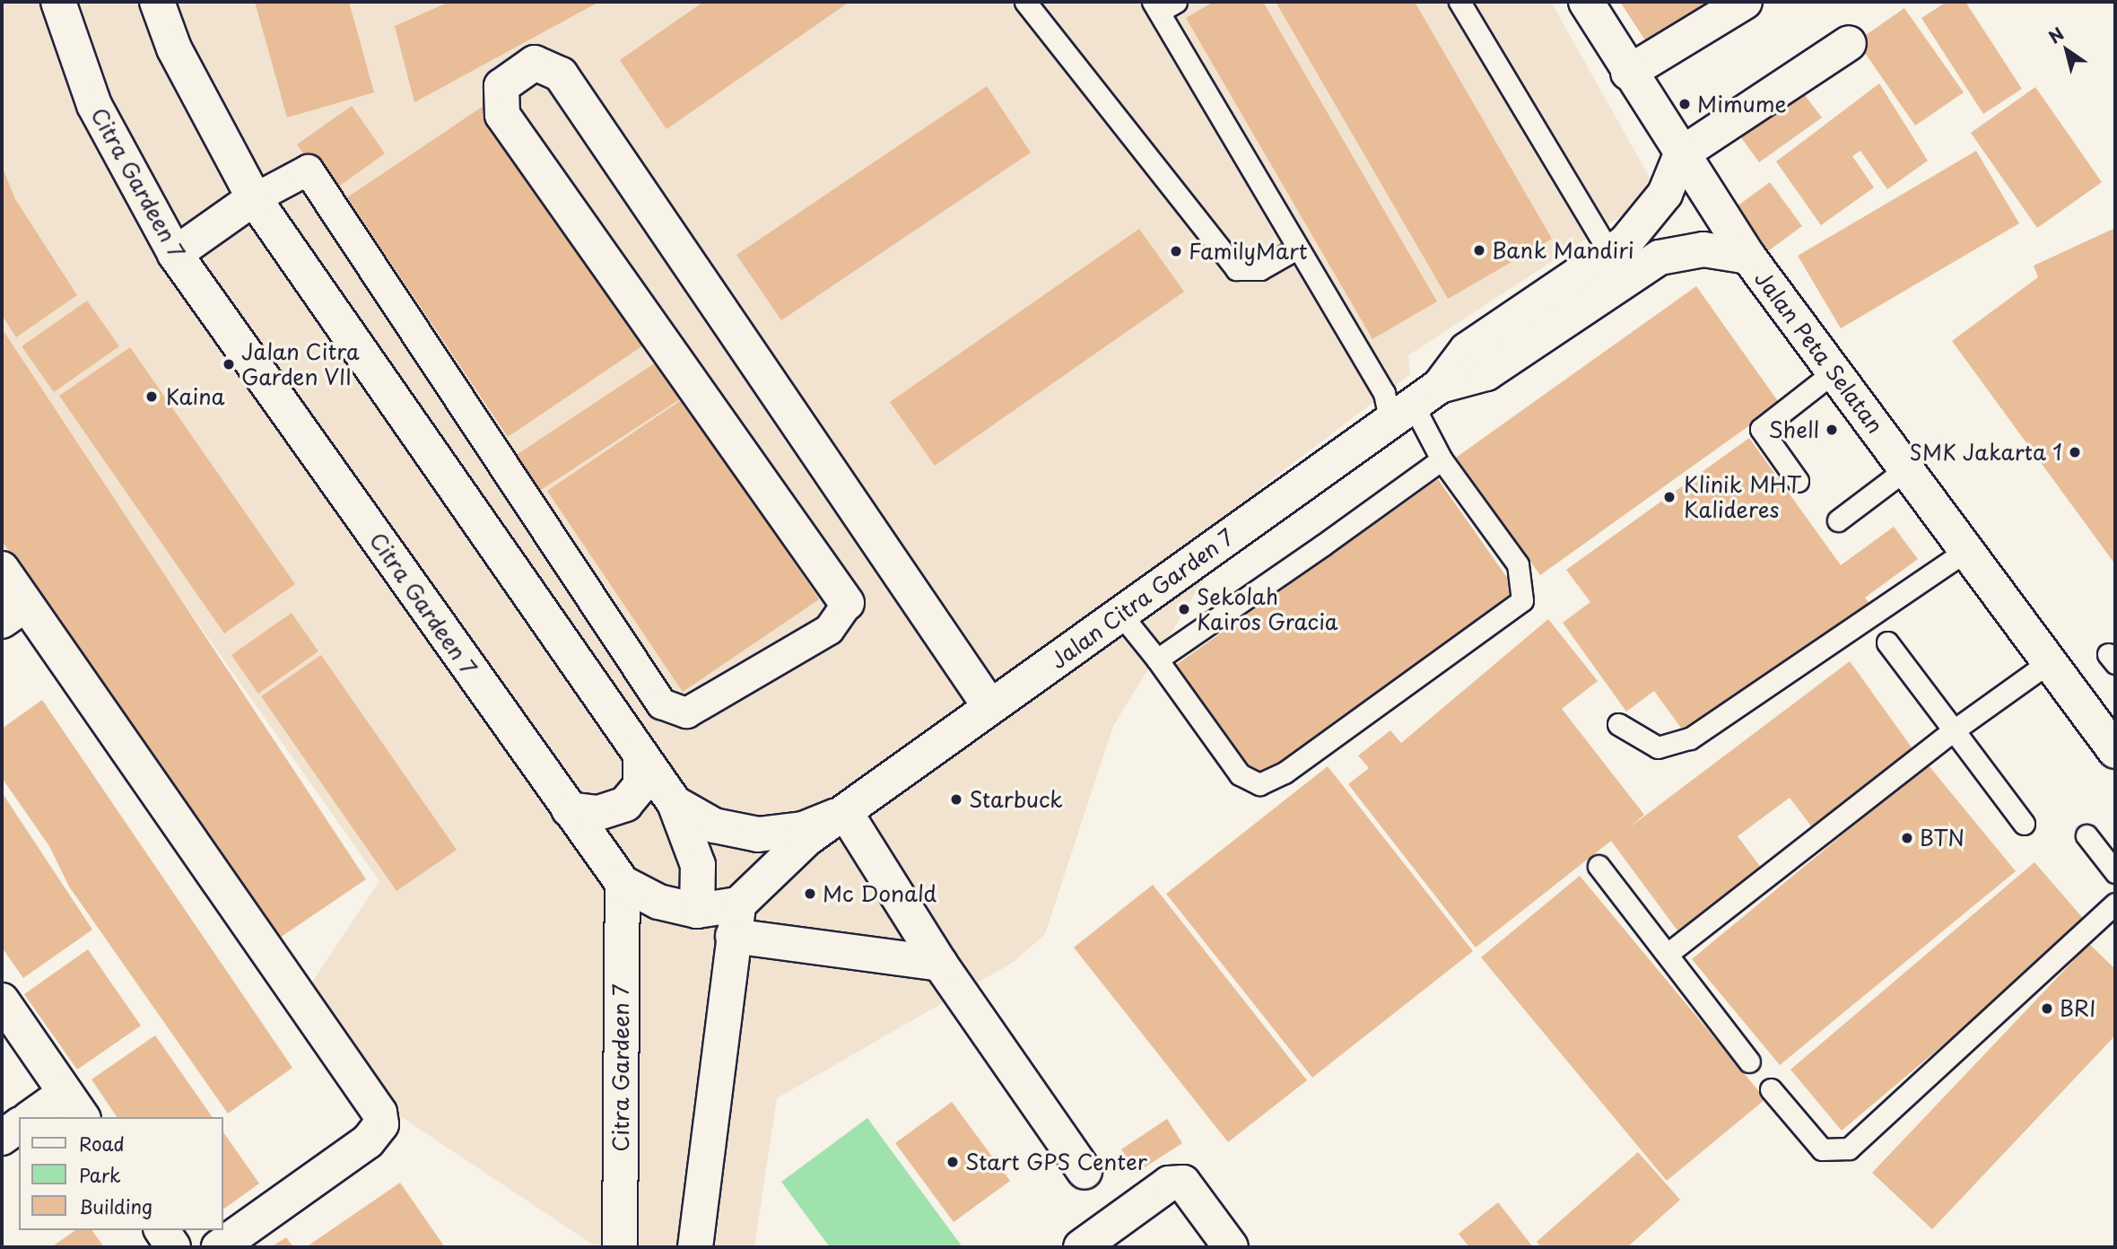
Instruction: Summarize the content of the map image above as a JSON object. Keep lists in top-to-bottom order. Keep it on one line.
{"streets":{"street":["Citra Gardeen 7","Jalan Peta Selatan","Jalan Citra Garden 7"]},"crossings":[["Jalan Peta Selatan","Jalan Citra Garden 7"]],"places":["Mimume","Bank Mandiri","FamilyMart","Jalan Citra Garden VII","Kaina","Shell","SMK Jakarta 1","Klinik MHT Kalideres","Sekolah Kairos Gracia","Starbuck","BTN","Mc Donald","BRI","Start GPS Center"],"legend":["Road","Park","Building"],"north":"top left"}
